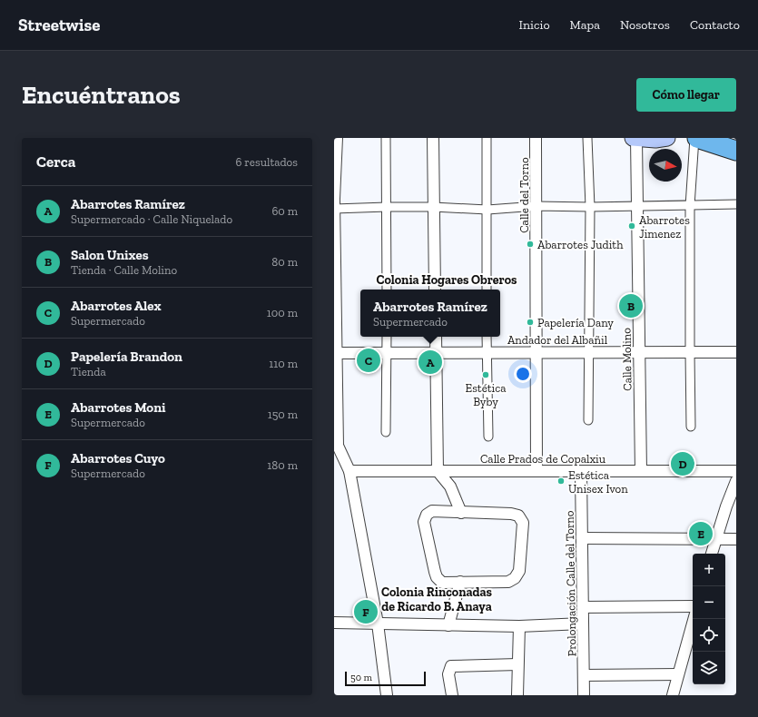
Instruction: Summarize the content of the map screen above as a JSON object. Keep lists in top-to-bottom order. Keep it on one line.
{"streets":{"street":["Calle del Torno","Andador del Albañil","Calle Molino","Calle Prados de Copalxiu","Prolongación Calle del Torno"]},"crossings":[["Calle del Torno","Andador del Albañil"],["Calle del Torno","Calle Prados de Copalxiu"],["Andador del Albañil","Calle Molino"],["Calle Molino","Calle Prados de Copalxiu"],["Calle Prados de Copalxiu","Prolongación Calle del Torno"]],"districts":["Colonia Hogares Obreros","Colonia Rinconadas de Ricardo B. Anaya"],"places":["Abarrotes Jimenez","Abarrotes Judith","Papelería Dany","Estética Byby","Estética Unisex Ivon"],"scale_bar":"50 m","north":"right","page":{"header":"Streetwise","nav":["Inicio","Mapa","Nosotros","Contacto"],"buttons":"Cómo llegar","title":"Encuéntranos","heading":["Cerca","6 resultados"],"list":[{"mark":"A","name":"Abarrotes Ramírez","note":"Supermercado · Calle Niquelado","value":"60 m"},{"mark":"B","name":"Salon Unixes","note":"Tienda · Calle Molino","value":"80 m"},{"mark":"C","name":"Abarrotes Alex","note":"Supermercado","value":"100 m"},{"mark":"D","name":"Papelería Brandon","note":"Tienda","value":"110 m"},{"mark":"E","name":"Abarrotes Moni","note":"Supermercado","value":"150 m"},{"mark":"F","name":"Abarrotes Cuyo","note":"Supermercado","value":"180 m"}],"popup":["Abarrotes Ramírez","Supermercado"],"pins":["B","C","A","D","E","F"],"map_buttons":["+","−"],"scale":"50 m"}}
